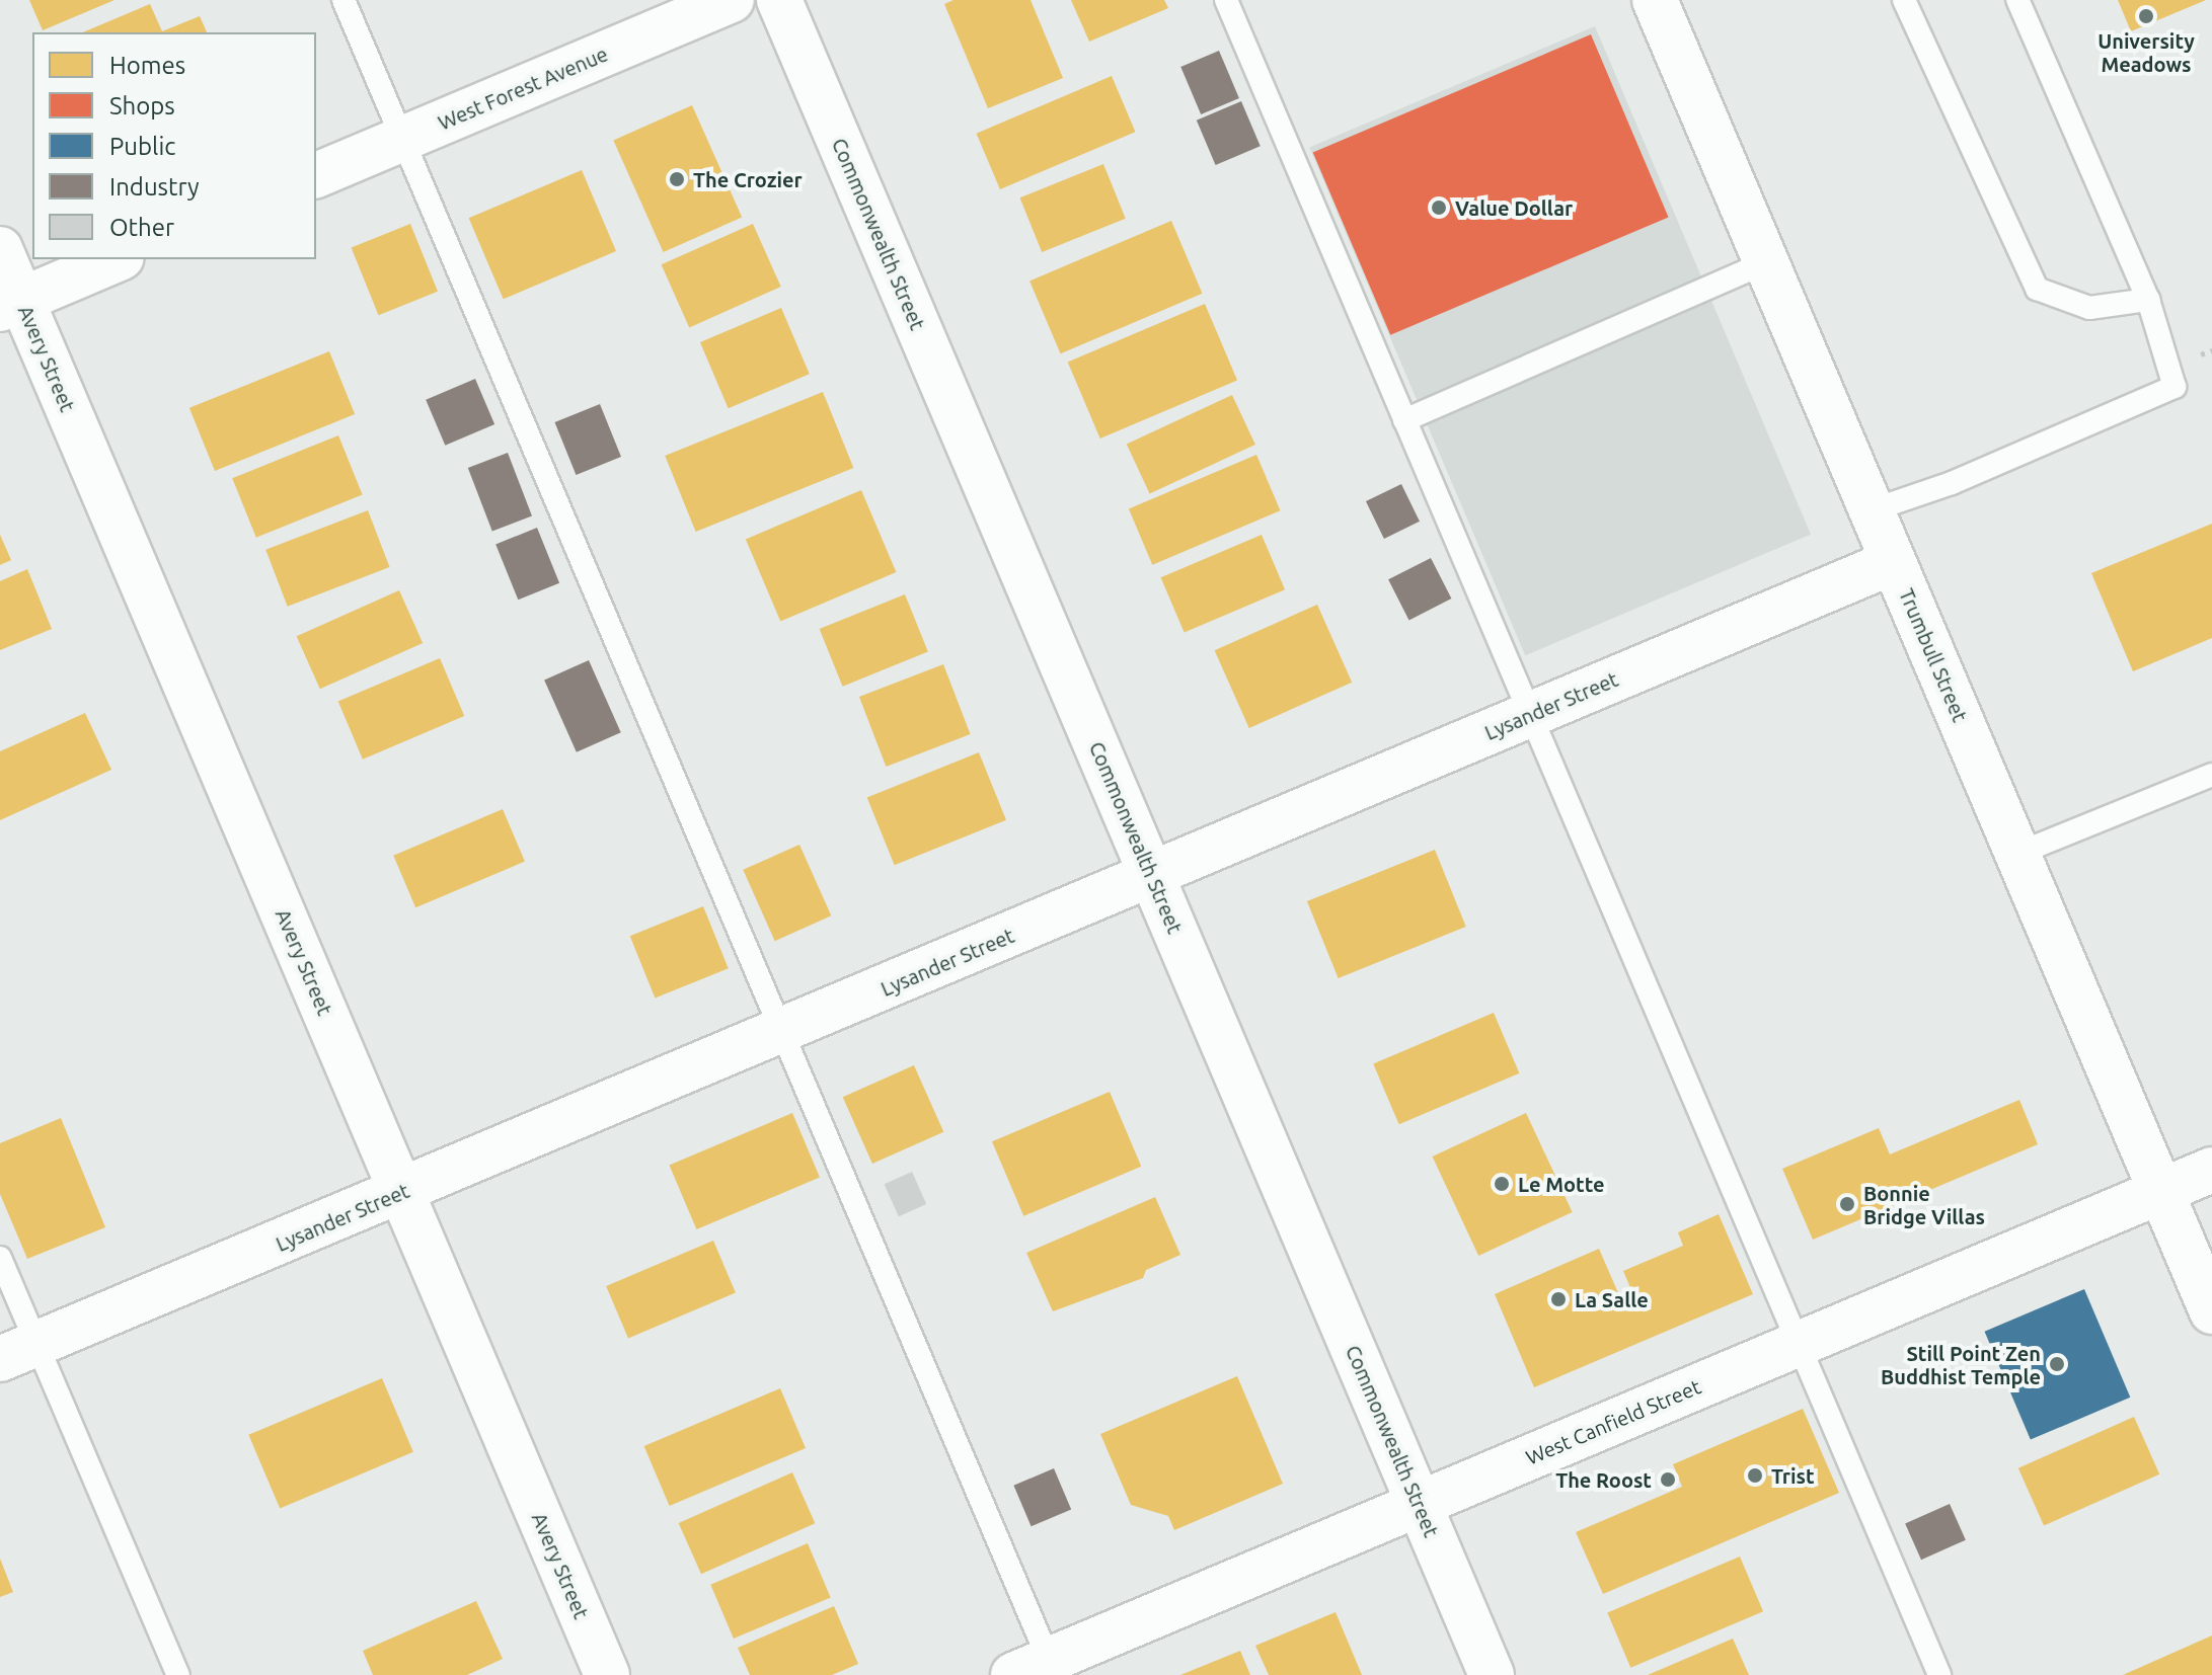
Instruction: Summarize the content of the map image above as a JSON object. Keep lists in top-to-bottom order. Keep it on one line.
{"streets":{"street":["West Forest Avenue","Commonwealth Street","Avery Street","Trumbull Street","Lysander Street","West Canfield Street"]},"crossings":[["Commonwealth Street","Lysander Street"],["Commonwealth Street","West Canfield Street"],["Avery Street","Lysander Street"],["Trumbull Street","Lysander Street"],["Trumbull Street","West Canfield Street"]],"places":["University Meadows","The Crozier","Value Dollar","Le Motte","Bonnie Bridge Villas","La Salle","Still Point Zen Buddhist Temple","Trist","The Roost"],"legend":["Homes","Shops","Public","Industry","Other"]}
